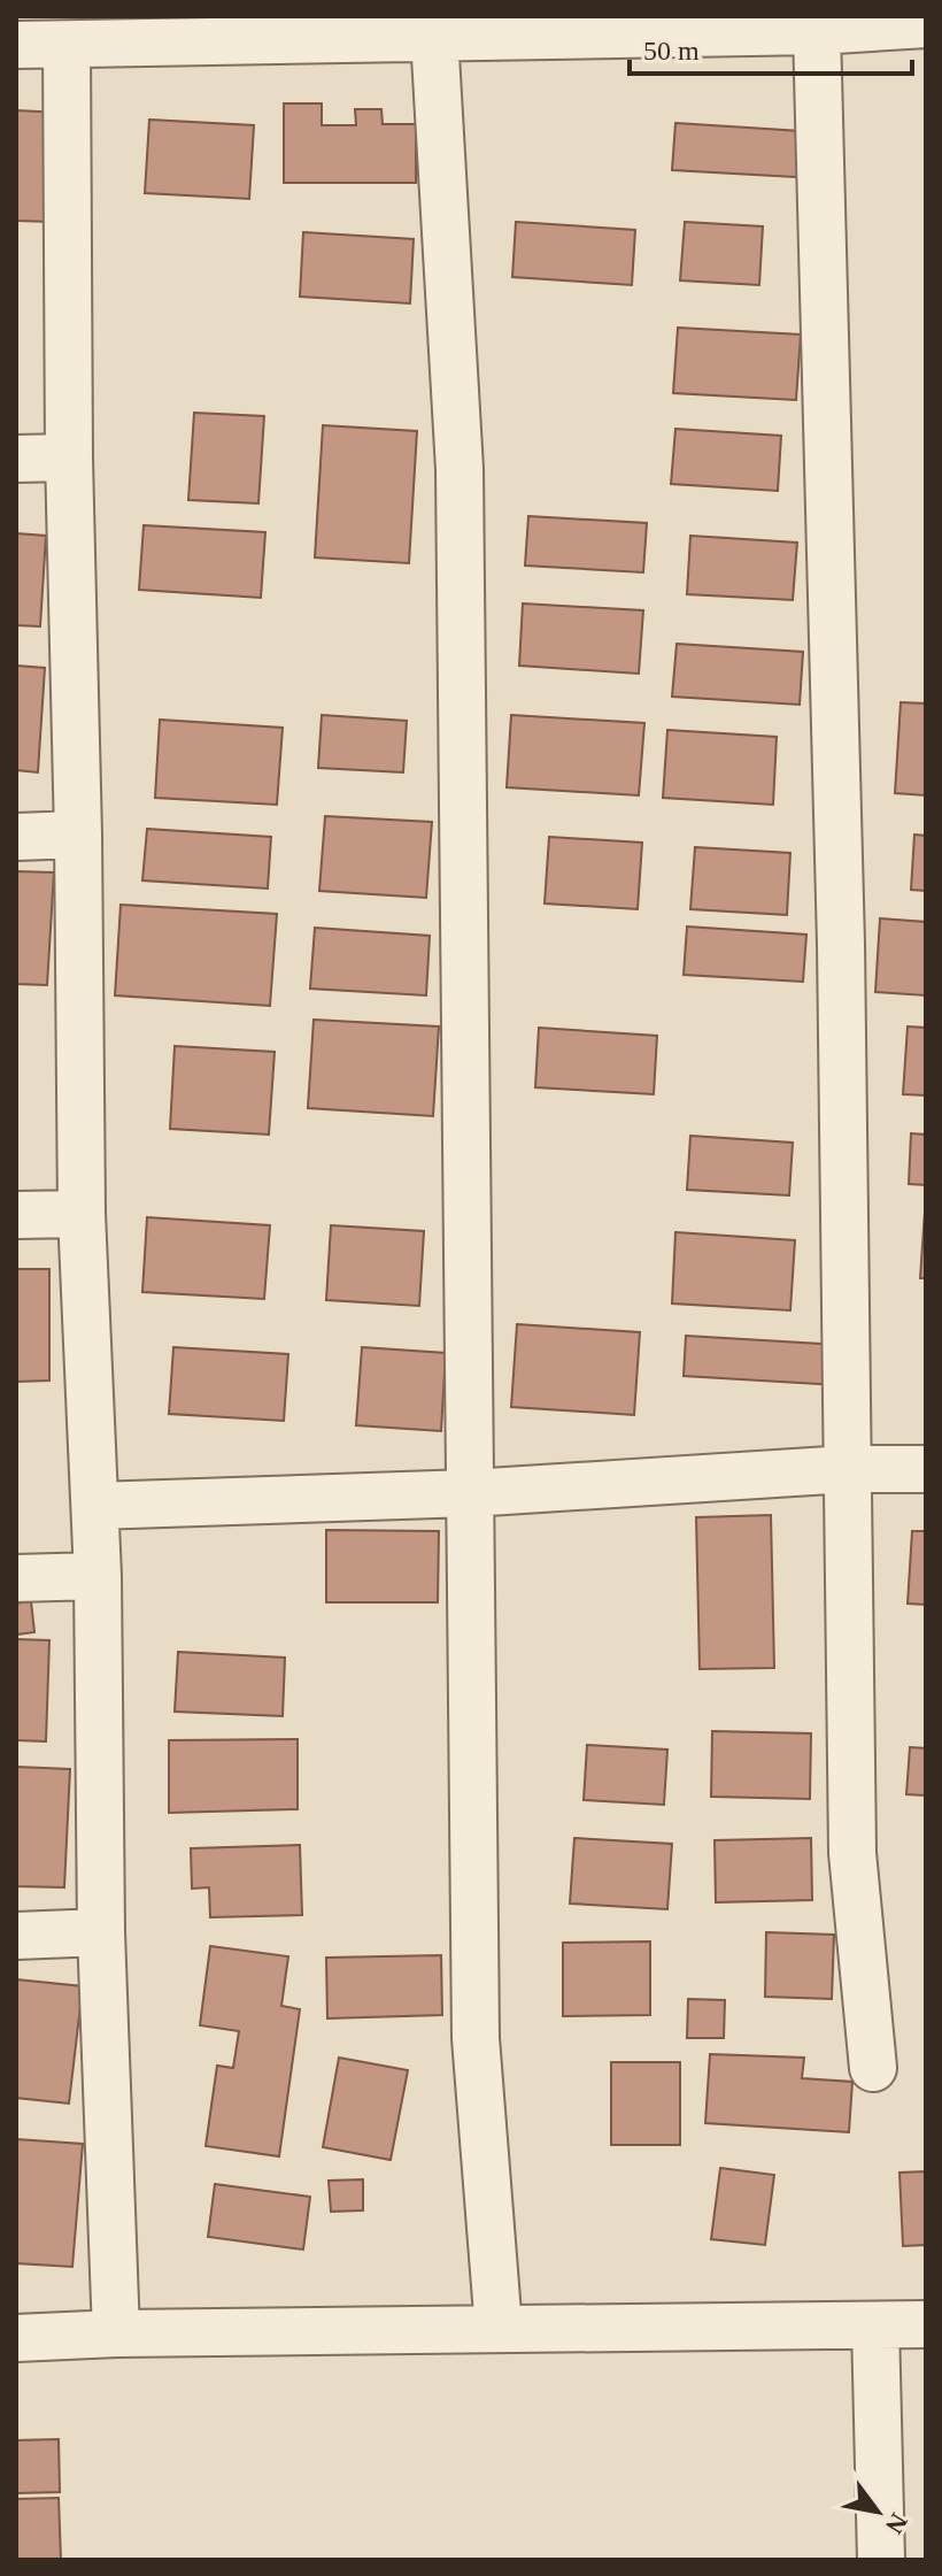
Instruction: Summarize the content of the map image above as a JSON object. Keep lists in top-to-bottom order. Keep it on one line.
{"scale_bar":"50 m","north":"bottom right"}
